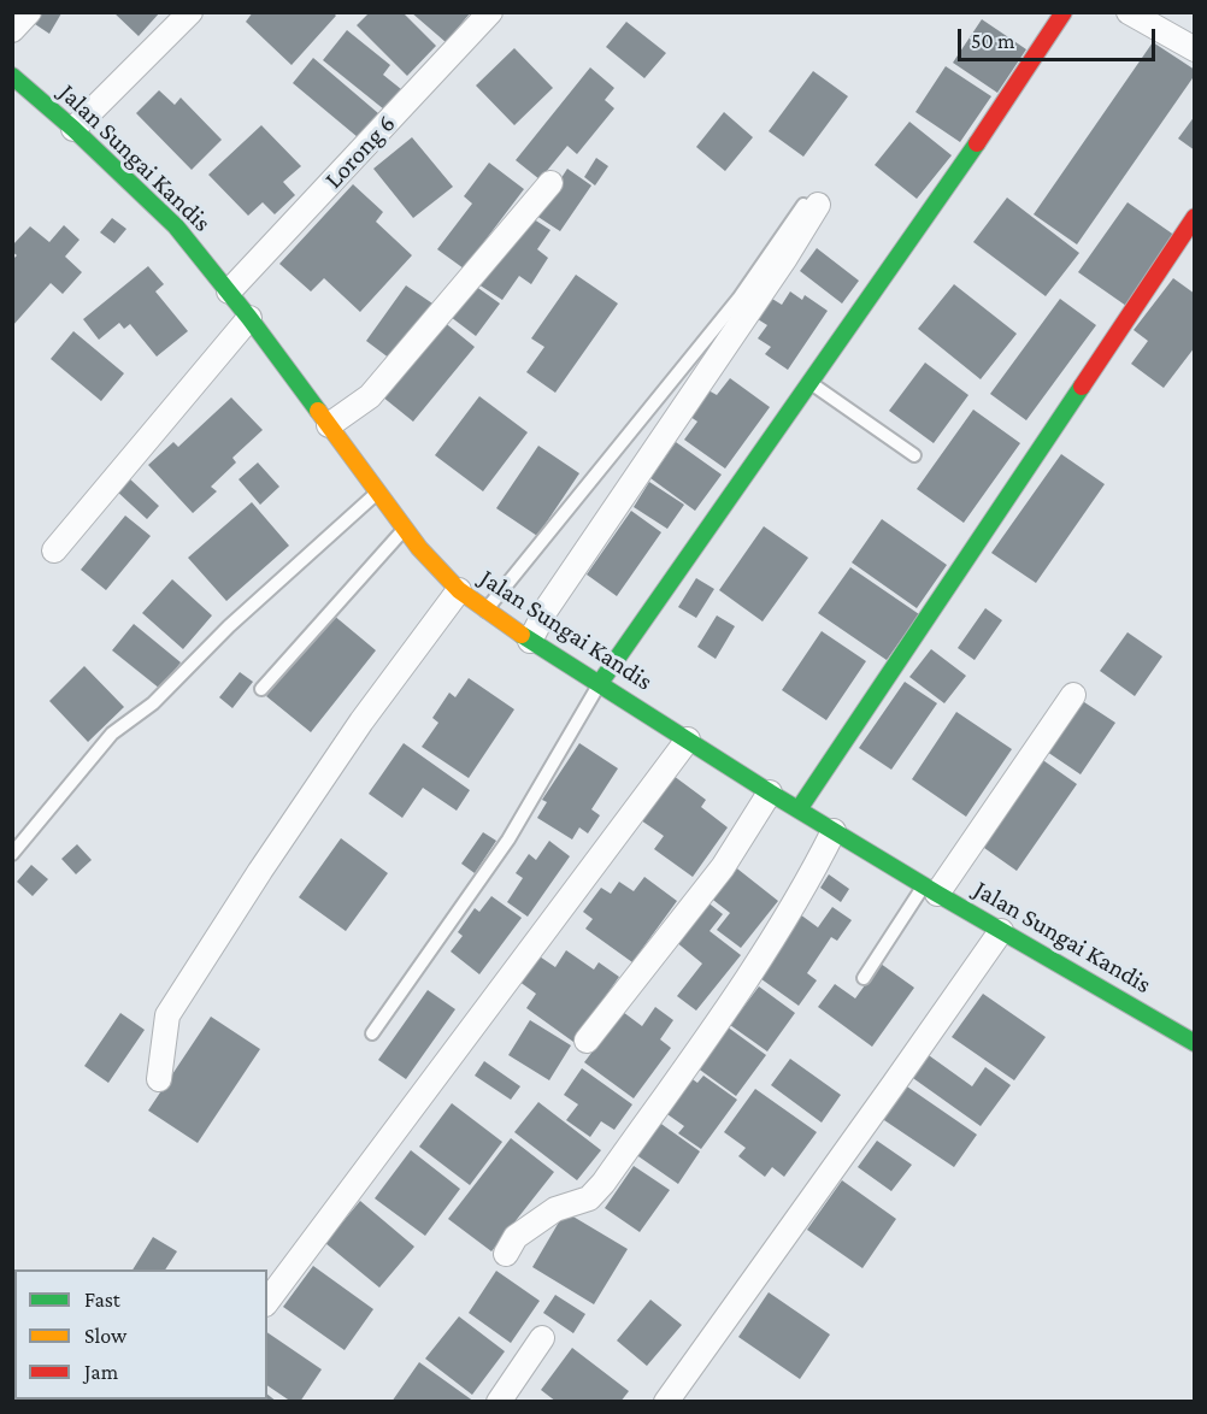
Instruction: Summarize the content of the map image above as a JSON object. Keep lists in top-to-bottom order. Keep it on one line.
{"streets":{"street":["Lorong 6","Jalan Sungai Kandis"]},"crossings":[["Lorong 6","Jalan Sungai Kandis"]],"legend":["Fast","Slow","Jam"],"scale_bar":"50 m"}
